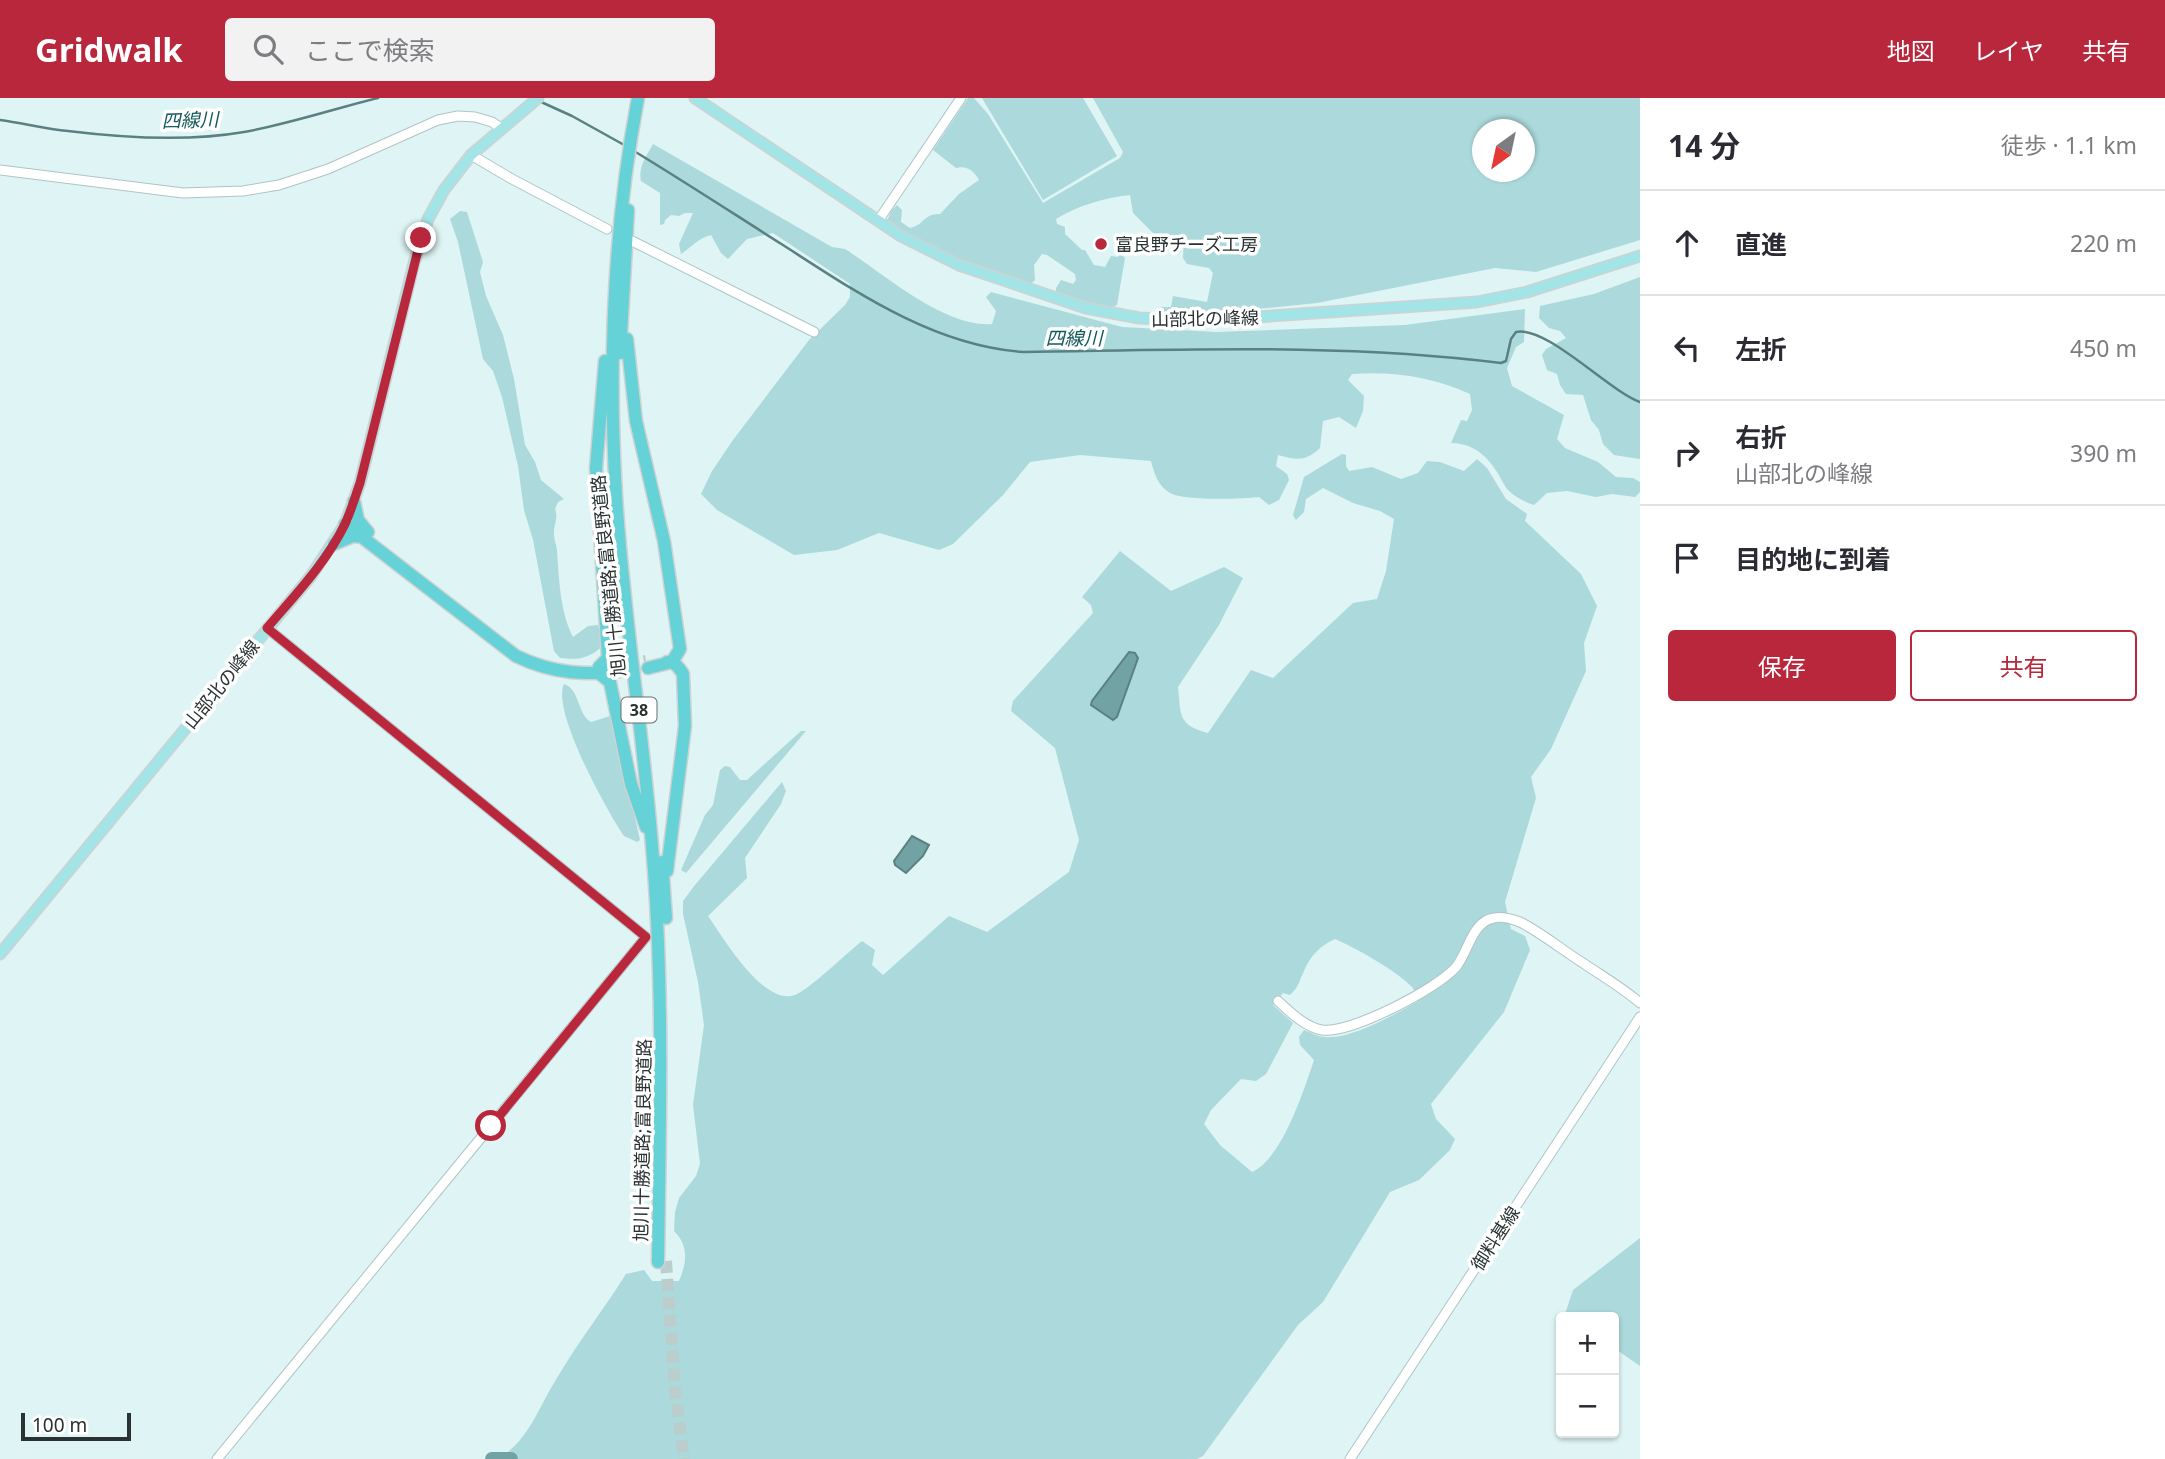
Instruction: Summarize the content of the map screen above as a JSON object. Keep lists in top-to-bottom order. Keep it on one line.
{"streets":{"highway":["旭川十勝道路;富良野道路","38"],"main road":["山部北の峰線"],"street":["御料基線"]},"crossings":[["旭川十勝道路;富良野道路","38"]],"water":["四線川"],"places":["富良野チーズ工房"],"scale_bar":"100 m","north":"bottom left","page":{"header":"Gridwalk","search":"ここで検索","nav":["地図","レイヤ","共有"],"heading":["14 分","徒歩 · 1.1 km"],"list":[["直進","220 m"],["左折","450 m"],["右折","山部北の峰線","390 m"],"目的地に到着"],"buttons":["保存","共有"],"map_buttons":["+","−"],"scale":"100 m"}}
